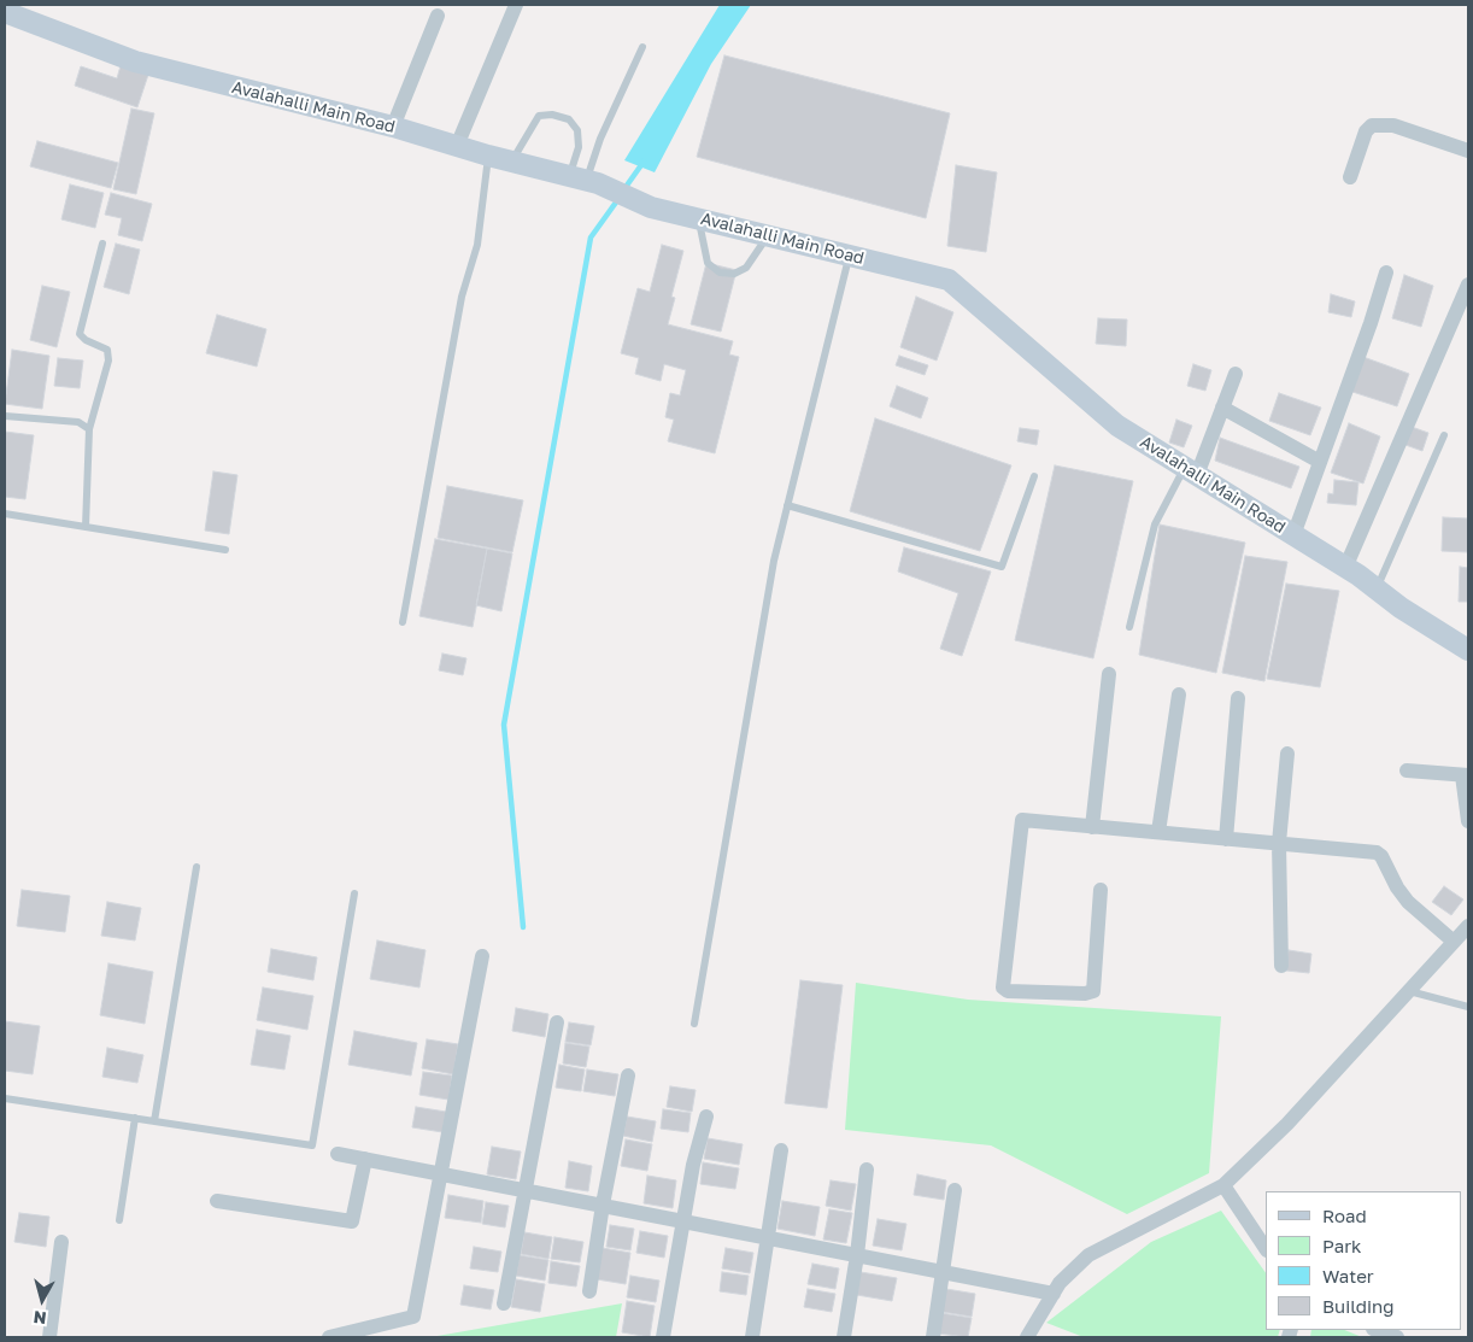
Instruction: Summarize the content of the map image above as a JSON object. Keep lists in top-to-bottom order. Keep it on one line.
{"streets":{"main road":["Avalahalli Main Road"]},"legend":["Road","Park","Water","Building"],"north":"bottom"}
